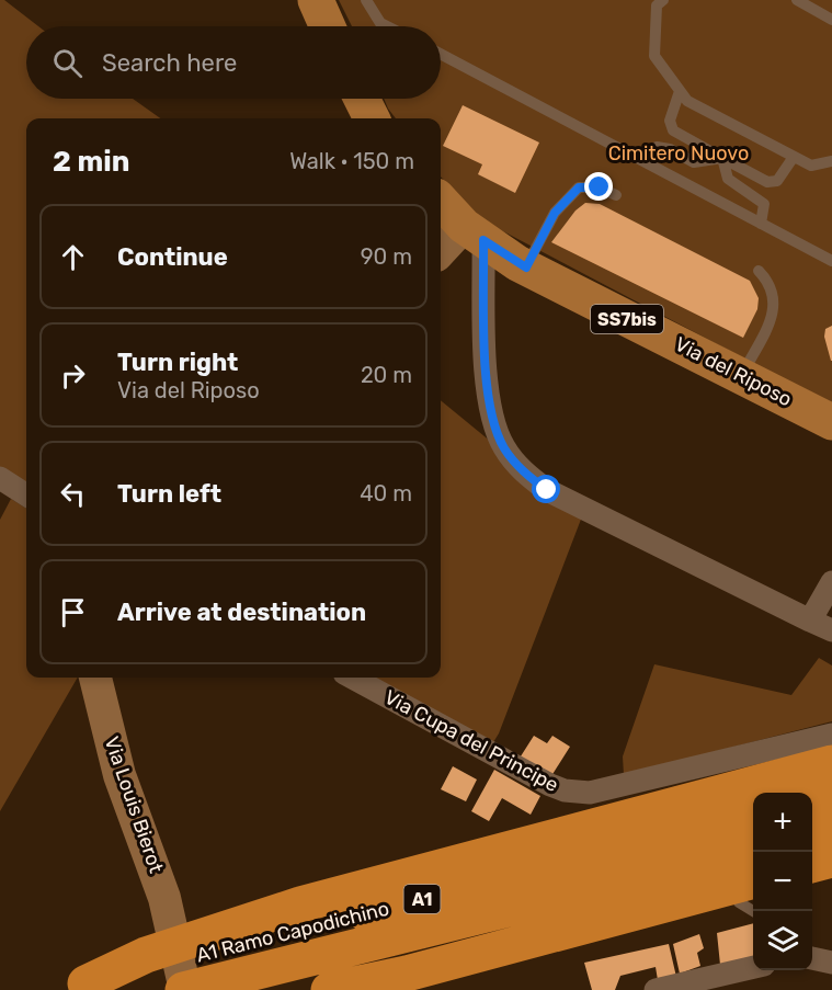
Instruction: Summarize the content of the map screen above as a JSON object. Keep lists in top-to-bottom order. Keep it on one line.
{"streets":{"highway":["A1","A1 Ramo Capodichino"],"main road":["SS7bis","Via del Riposo"],"street":["Via Cupa del Principe","Via Louis Bierot"]},"crossings":[["Via Louis Bierot","A1 Ramo Capodichino"]],"parks":["Cimitero Nuovo"],"page":{"search":"Search here","heading":["2 min","Walk · 150 m"],"list":[["Continue","90 m"],["Turn right","Via del Riposo","20 m"],["Turn left","40 m"],"Arrive at destination"],"map_buttons":["+","−"]}}
